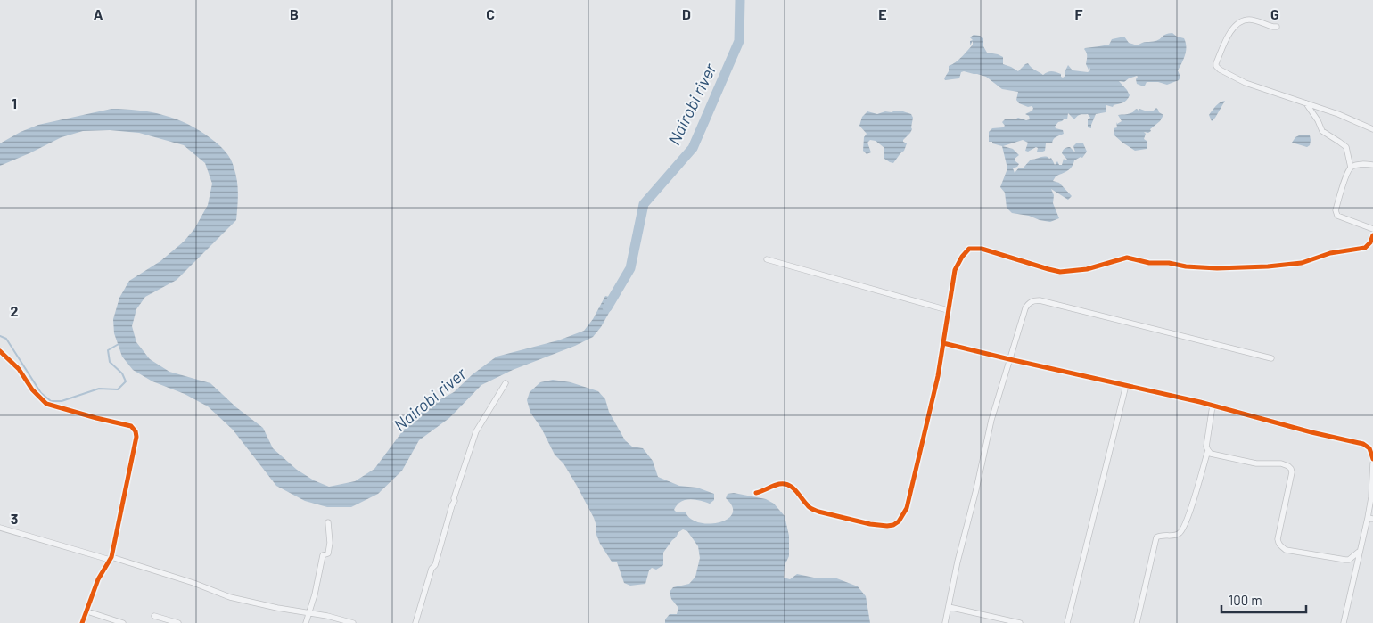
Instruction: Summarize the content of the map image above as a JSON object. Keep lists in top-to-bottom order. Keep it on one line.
{"water":["Nairobi river"],"scale_bar":"100 m","grid":{"columns":["A","B","C","D","E","F","G"],"rows":["1","2","3"]}}
